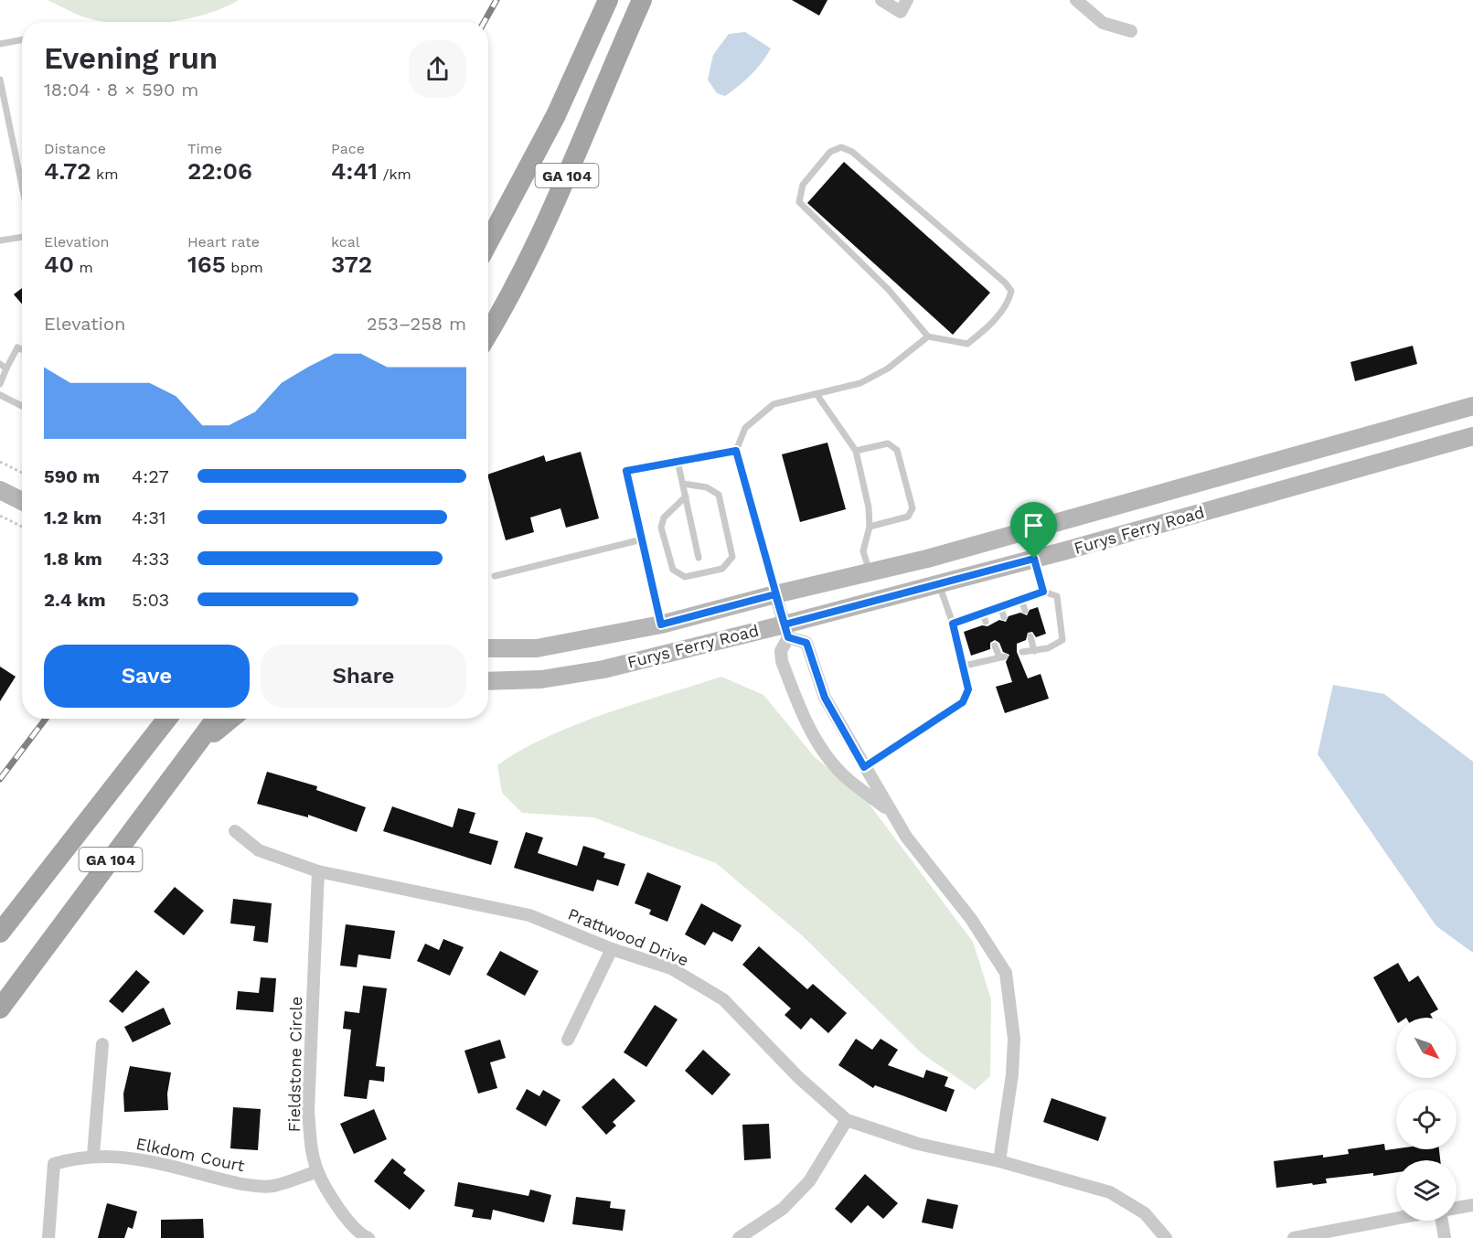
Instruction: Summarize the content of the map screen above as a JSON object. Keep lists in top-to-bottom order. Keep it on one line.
{"streets":{"main road":["GA 104","Furys Ferry Road"],"street":["Prattwood Drive","Fieldstone Circle","Elkdom Court"]},"crossings":[["Prattwood Drive","Fieldstone Circle"],["Fieldstone Circle","Elkdom Court"]],"north":"bottom right","page":{"heading":["Evening run","18:04 · 8 × 590 m"],"stats":[["Distance","4.72 km"],["Time","22:06"],["Pace","4:41 /km"],["Elevation","40 m"],["Heart rate","165 bpm"],["kcal","372"]],"chart":["Elevation","253–258 m"],"list":[{"name":"590 m","note":"4:27"},{"name":"1.2 km","note":"4:31"},{"name":"1.8 km","note":"4:33"},{"name":"2.4 km","note":"5:03"}],"buttons":["Save","Share"]}}
